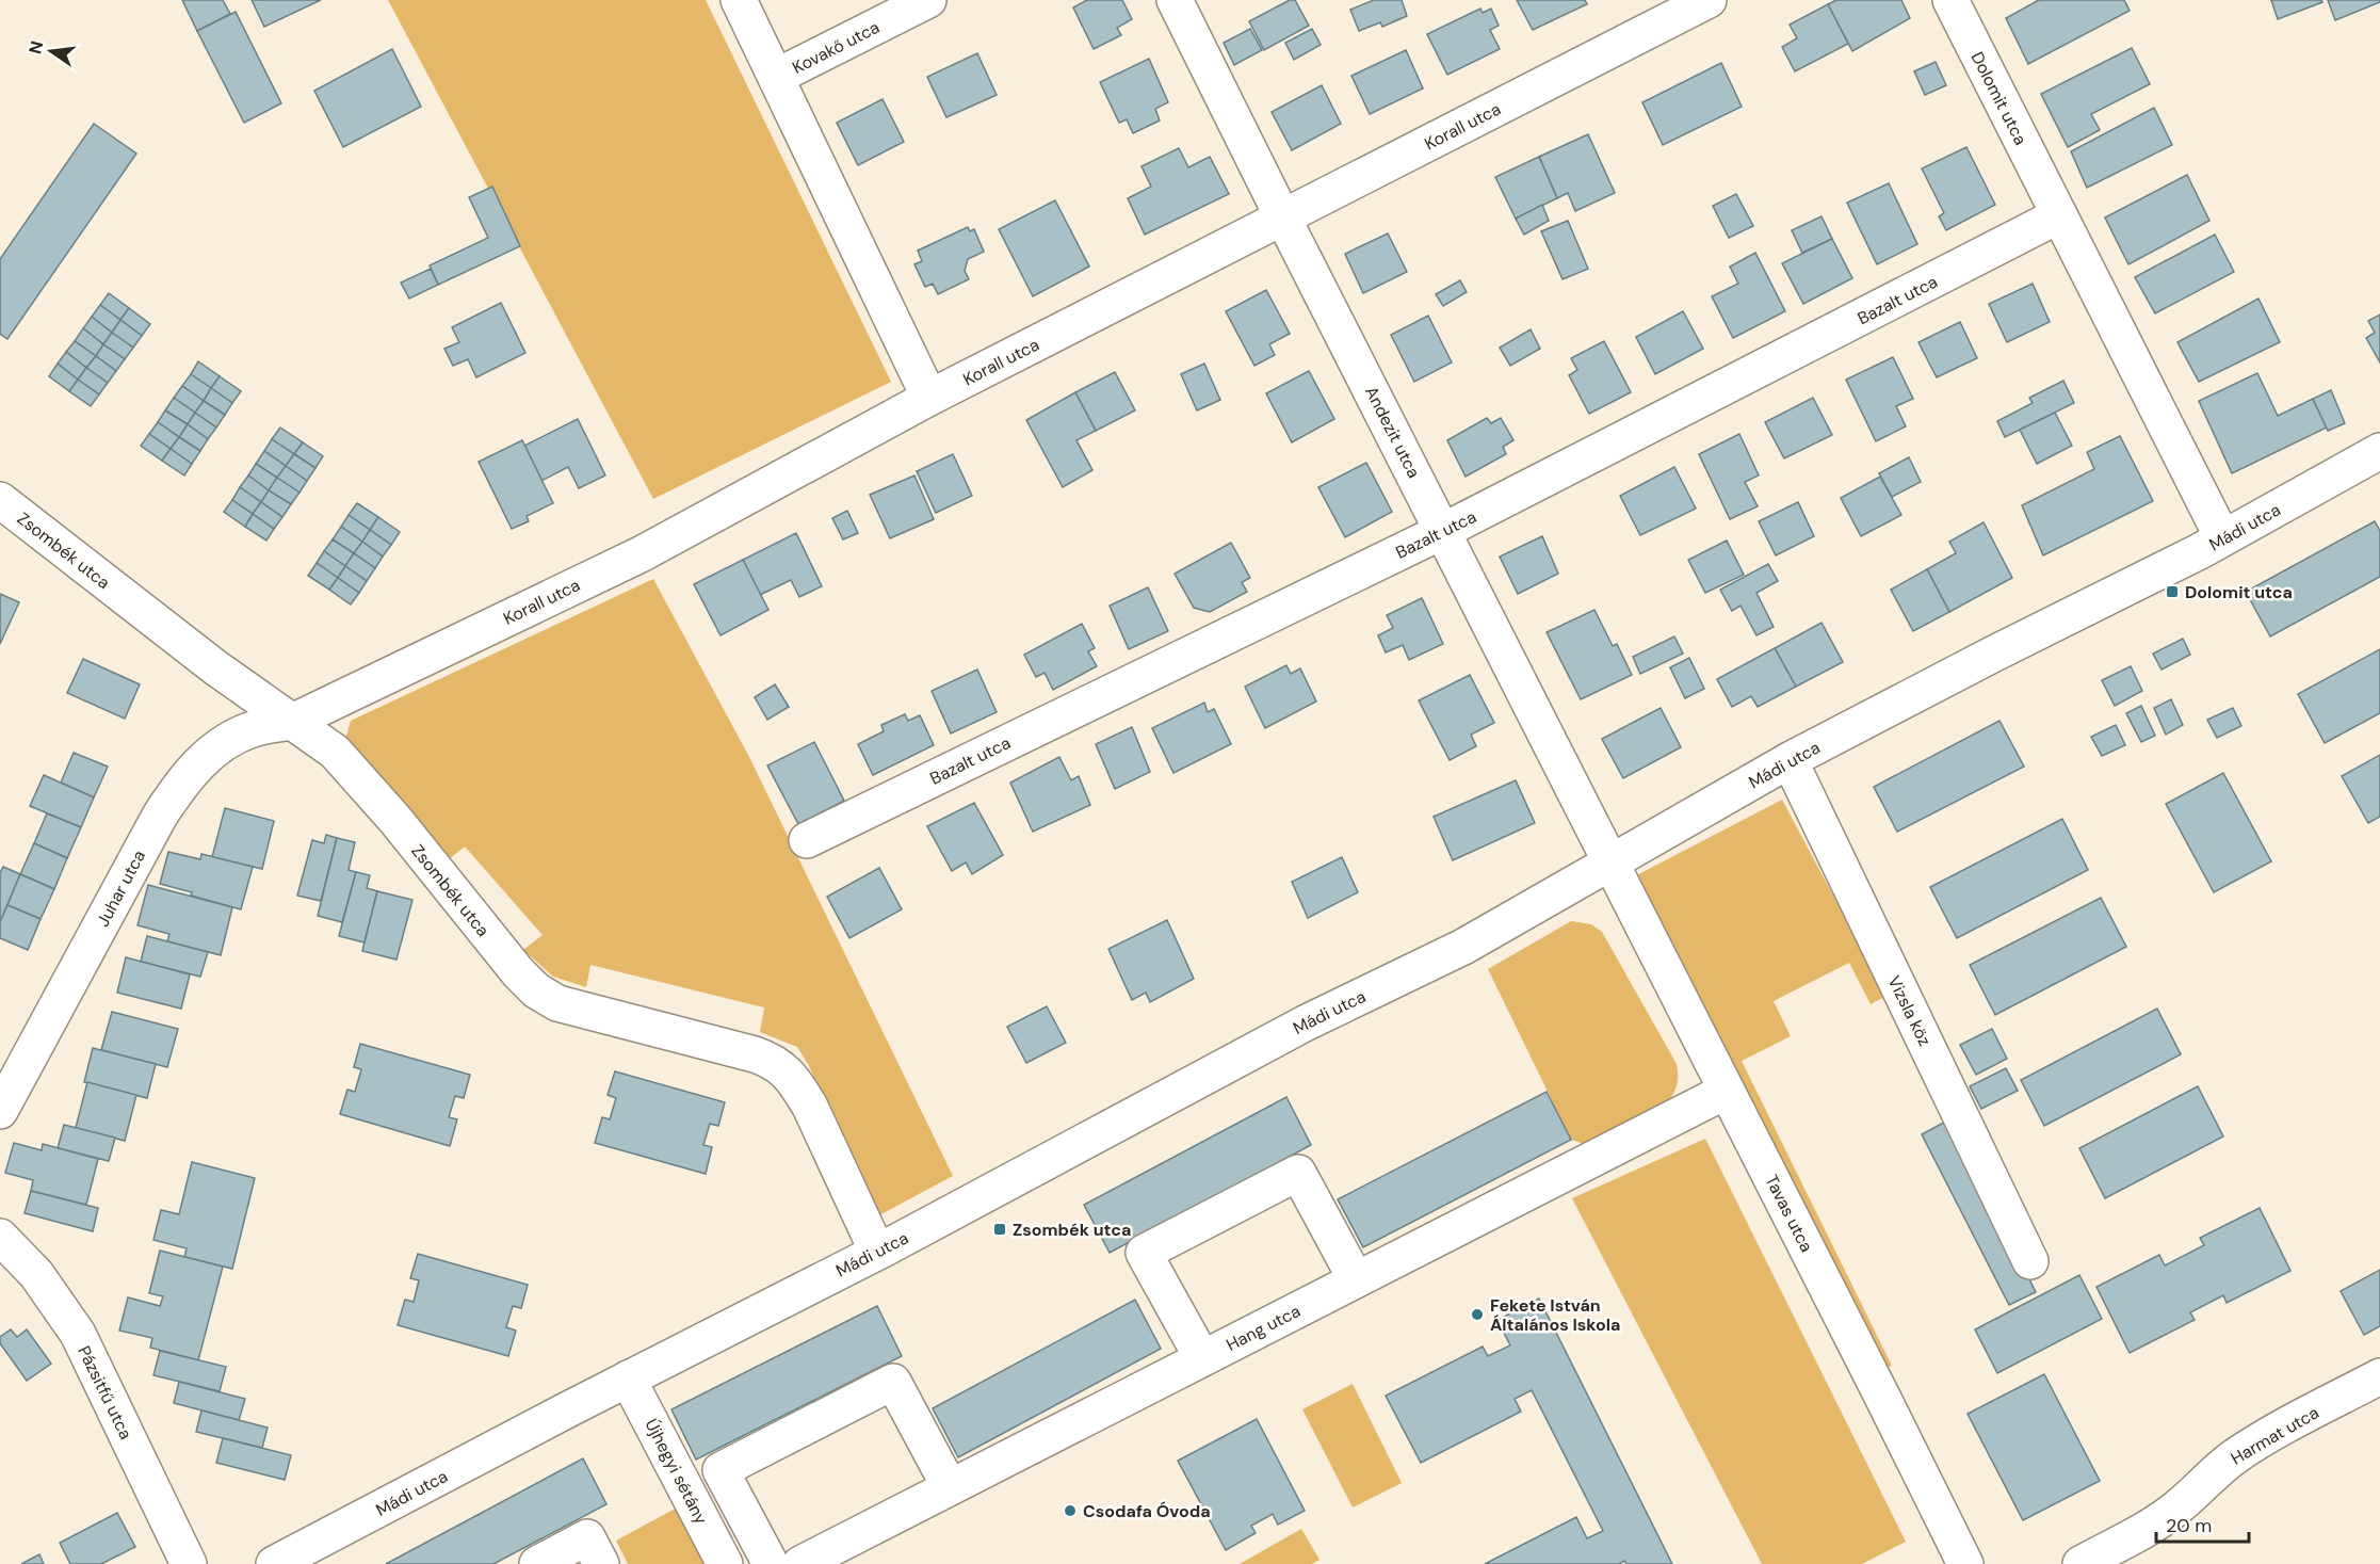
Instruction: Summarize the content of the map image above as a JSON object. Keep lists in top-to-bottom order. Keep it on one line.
{"streets":{"street":["Kovakő utca","Dolomit utca","Korall utca","Bazalt utca","Andezit utca","Mádi utca","Zsombék utca","Juhar utca","Vizsla köz","Tavas utca","Hang utca","Pázsitfű utca","Harmat utca","Újhegyi sétány"]},"crossings":[["Dolomit utca","Bazalt utca"],["Dolomit utca","Mádi utca"],["Korall utca","Andezit utca"],["Korall utca","Zsombék utca"],["Korall utca","Juhar utca"],["Bazalt utca","Andezit utca"],["Andezit utca","Mádi utca"],["Andezit utca","Tavas utca"],["Mádi utca","Zsombék utca"],["Mádi utca","Vizsla köz"],["Mádi utca","Tavas utca"],["Mádi utca","Újhegyi sétány"],["Zsombék utca","Juhar utca"],["Tavas utca","Hang utca"]],"places":{"transit":["Dolomit utca","Zsombék utca"],"other":["Fekete István Általános Iskola","Csodafa Óvoda"]},"scale_bar":"20 m","north":"left"}
